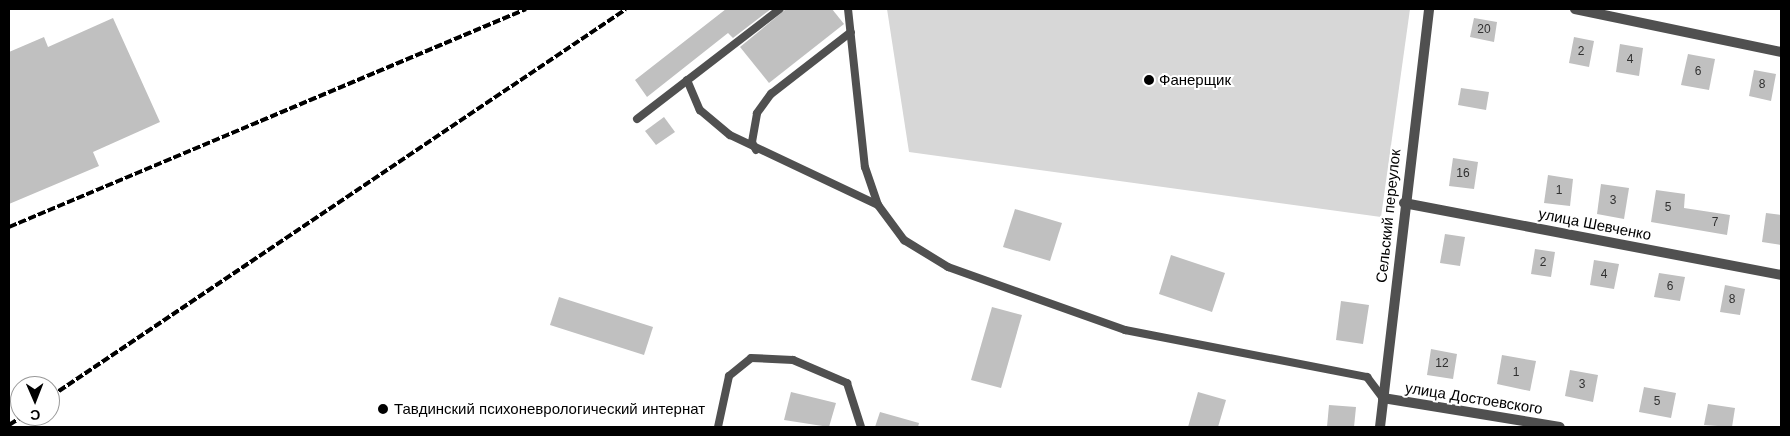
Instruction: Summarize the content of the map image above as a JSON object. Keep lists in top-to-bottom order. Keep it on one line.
{"streets":{"street":["Сельский переулок","улица Шевченко","улица Достоевского"]},"crossings":[["Сельский переулок","улица Шевченко"],["Сельский переулок","улица Достоевского"]],"places":["Фанерщик","Тавдинский психоневрологический интернат"],"house_numbers":["20","2","4","6","8","16","1","3","5","7","2","4","6","8","12","1","3","5"],"north":"bottom"}
